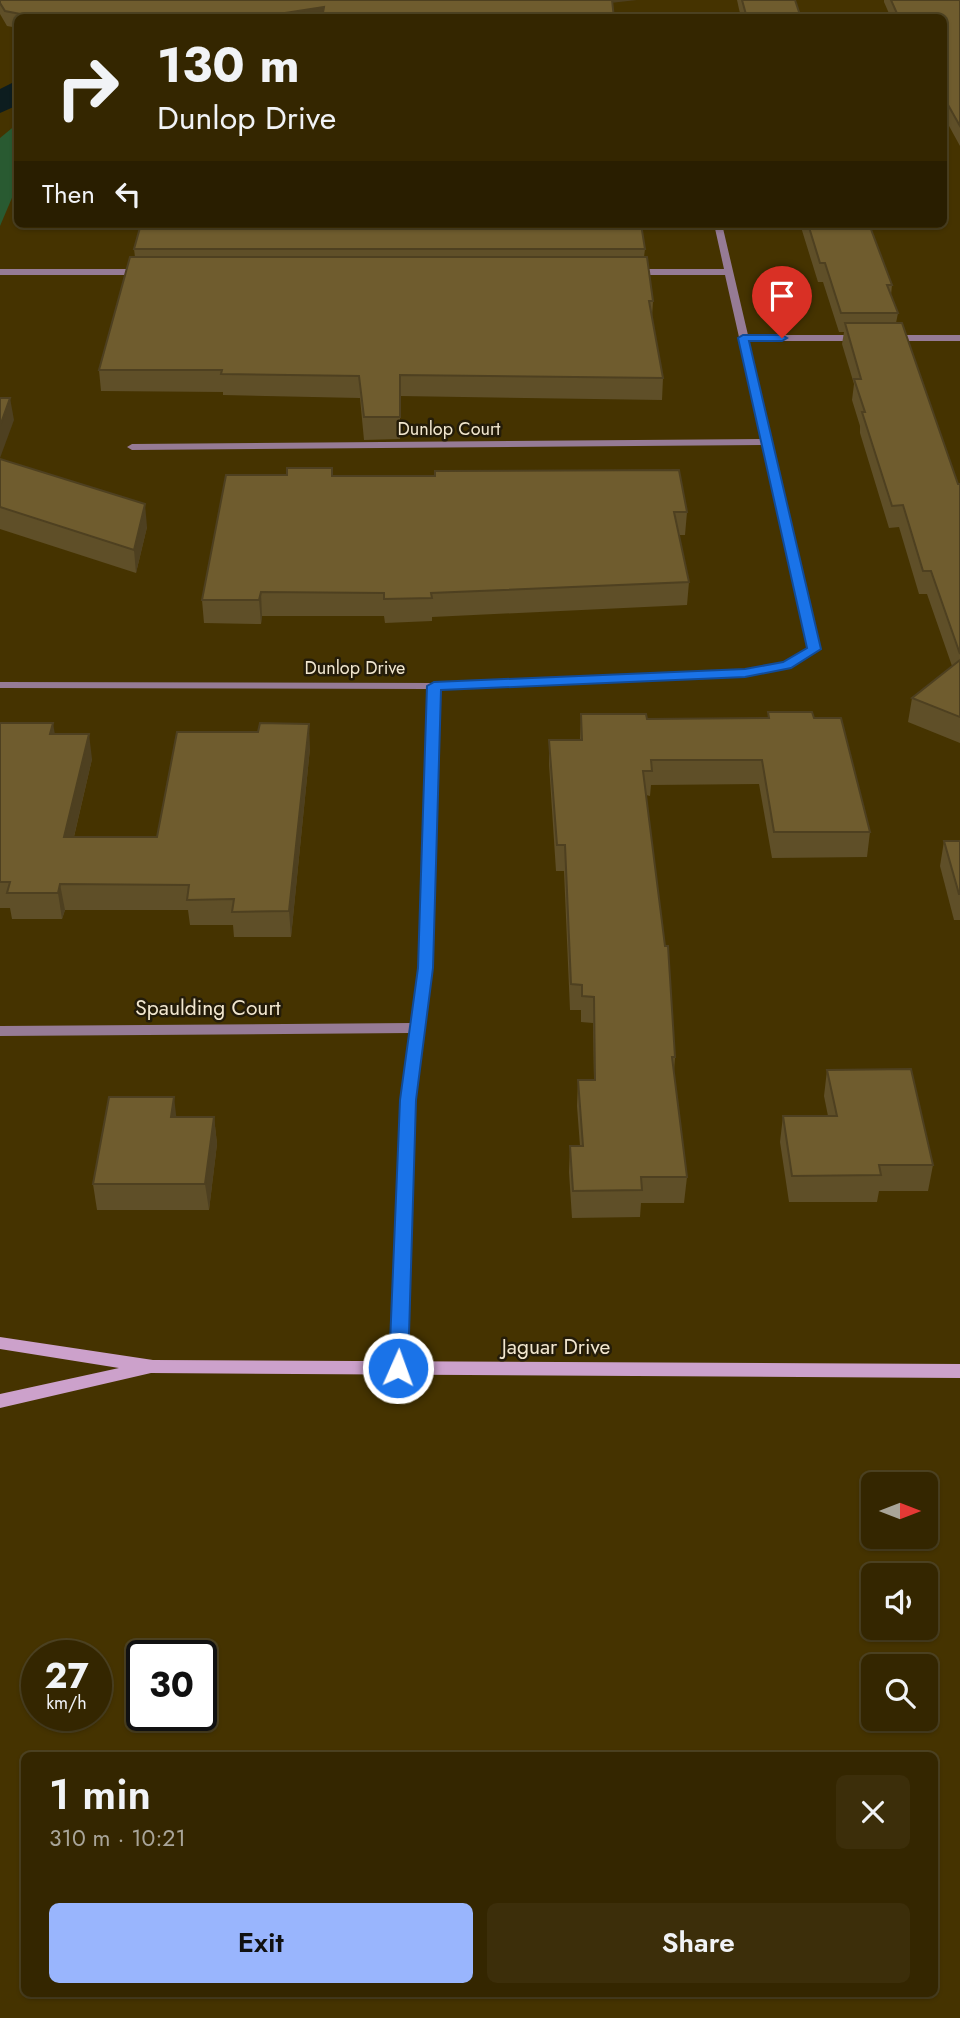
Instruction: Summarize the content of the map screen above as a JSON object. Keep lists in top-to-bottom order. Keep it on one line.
{"streets":{"main road":["Jaguar Drive"],"street":["Dunlop Court","Dunlop Drive","Spaulding Court"]},"crossings":[["Dunlop Court","Dunlop Drive"]],"north":"right","page":{"turn":["130 m","Dunlop Drive"],"then":"Then","speed":"27 km/h","limit":"30","heading":["1 min","310 m · 10:21"],"buttons":["Exit","Share"]}}
